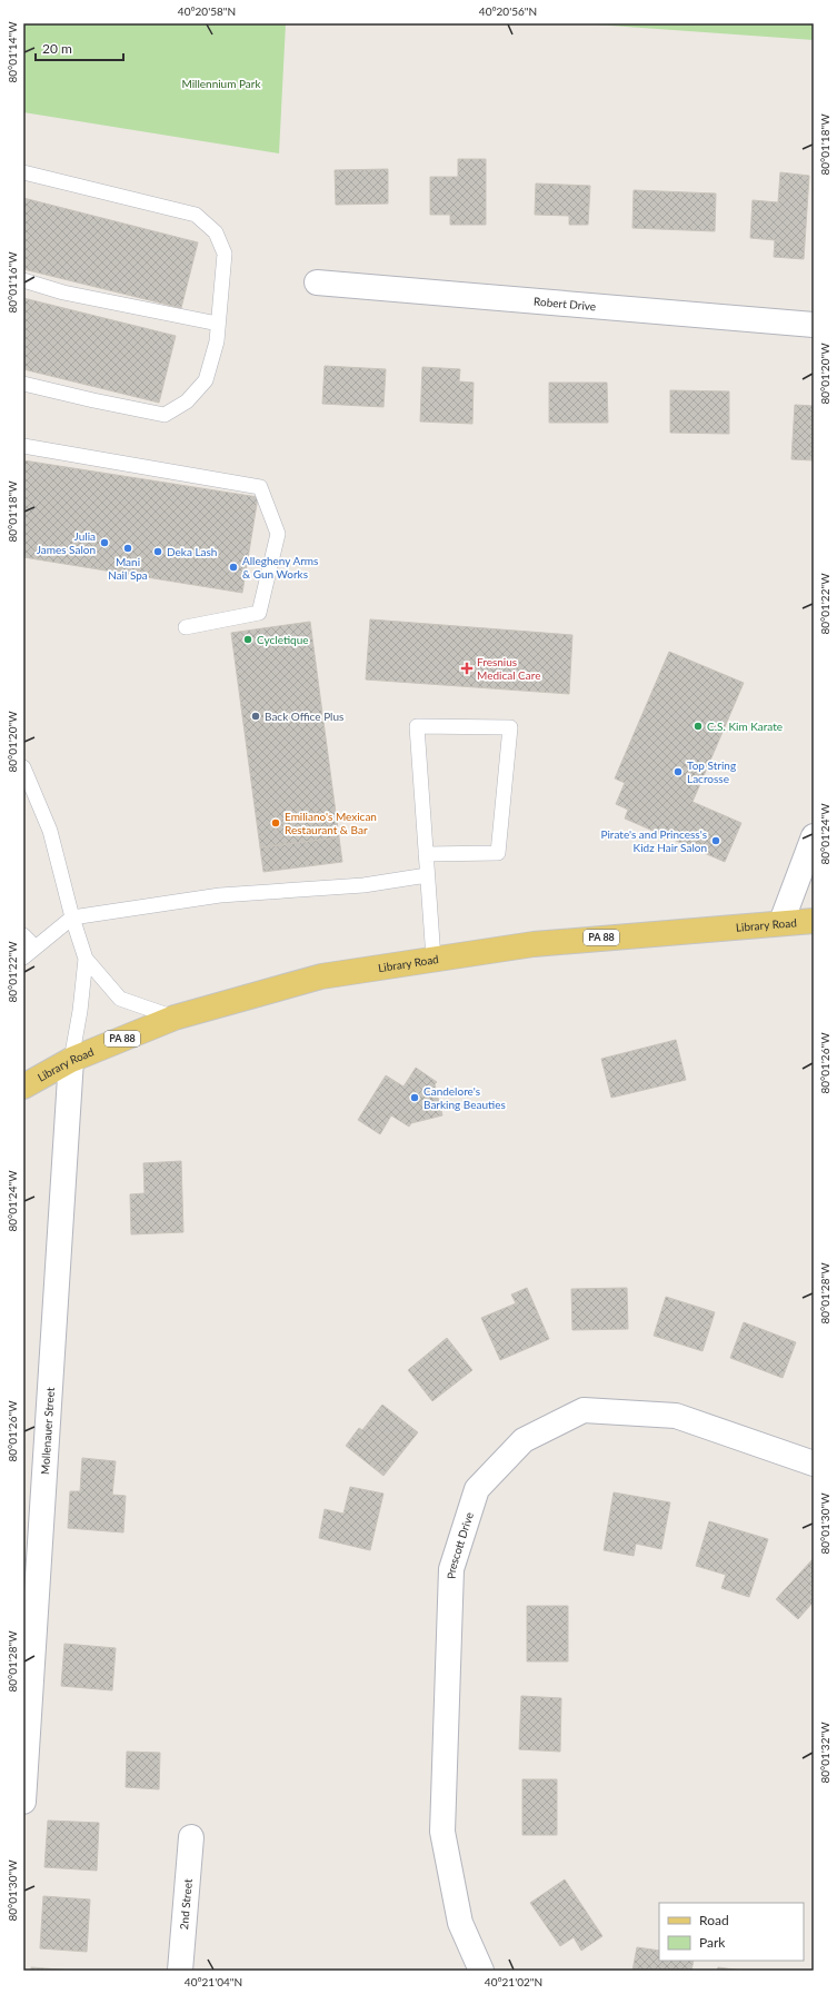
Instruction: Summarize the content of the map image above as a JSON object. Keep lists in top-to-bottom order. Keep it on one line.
{"streets":{"main road":["Library Road","PA 88"],"street":["Robert Drive","Mollenauer Street","Prescott Drive","2nd Street"]},"crossings":[["Library Road","Mollenauer Street"]],"parks":["Millennium Park"],"places":{"other":["Julia James Salon","Mani Nail Spa","Deka Lash","Allegheny Arms & Gun Works","Cycletique","Back Office Plus","C.S. Kim Karate","Top String Lacrosse","Emiliano's Mexican Restaurant & Bar","Pirate's and Princess's Kidz Hair Salon","Candelore's Barking Beauties"],"health":["Fresnius Medical Care"]},"legend":["Road","Park"],"scale_bar":"20 m","coordinates":["40°20'58\"N","40°20'56\"N","80°01'14\"W","80°01'18\"W","80°01'16\"W","80°01'20\"W","80°01'22\"W","80°01'24\"W","80°01'26\"W","80°01'28\"W","80°01'30\"W","80°01'32\"W","40°21'04\"N","40°21'02\"N"]}
